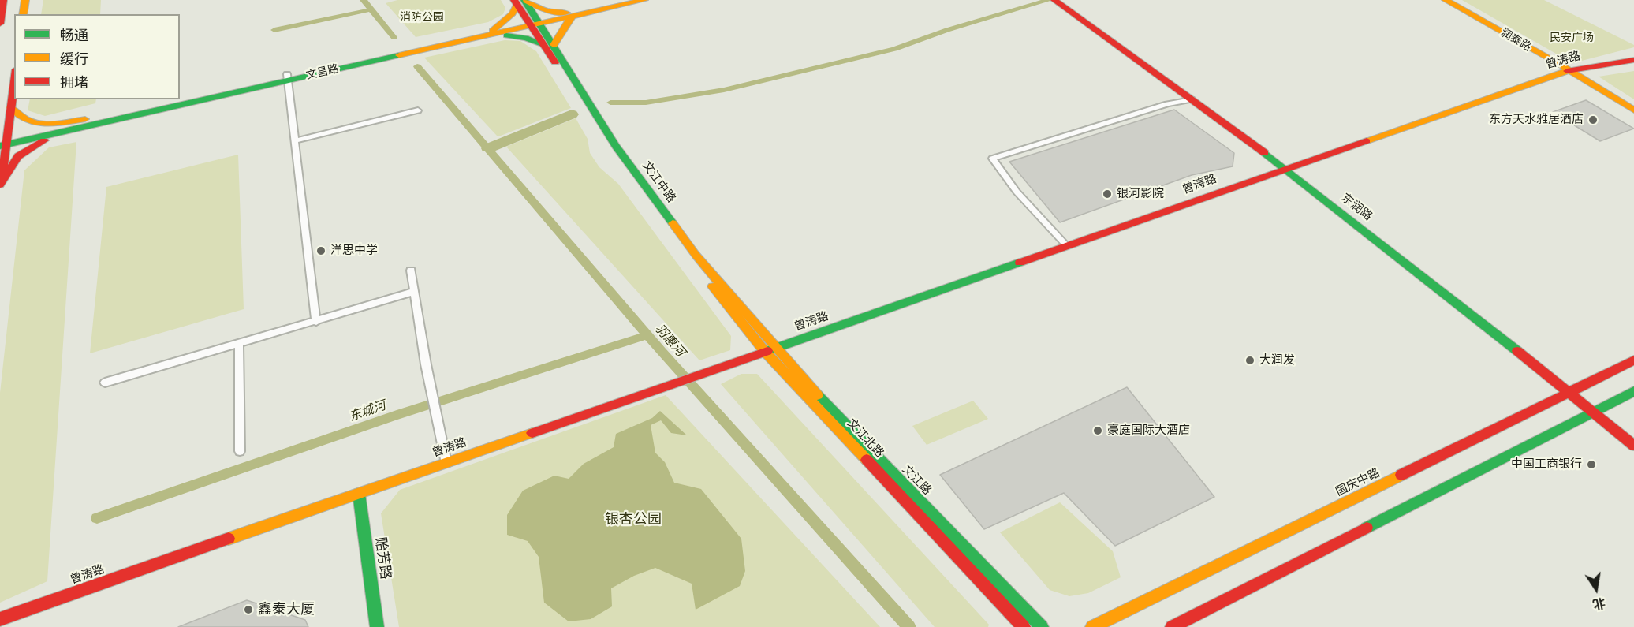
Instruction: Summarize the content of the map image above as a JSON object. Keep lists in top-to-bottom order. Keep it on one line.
{"streets":{"main road":["润泰路","曾涛路","文昌路","文江中路","东润路","文江北路","文江路","国庆中路","贻芳路"]},"crossings":[["润泰路","曾涛路"],["曾涛路","文江中路"],["曾涛路","东润路"],["曾涛路","文江北路"],["曾涛路","文江路"],["曾涛路","贻芳路"],["文昌路","文江中路"],["文江中路","文江北路"],["文江中路","文江路"],["东润路","国庆中路"]],"water":["羽惠河","东城河"],"parks":["消防公园","民安广场","银杏公园"],"places":["东方天水雅居酒店","银河影院","洋思中学","大润发","豪庭国际大酒店","中国工商银行","鑫泰大厦"],"legend":["畅通","缓行","拥堵"],"north":"bottom"}
